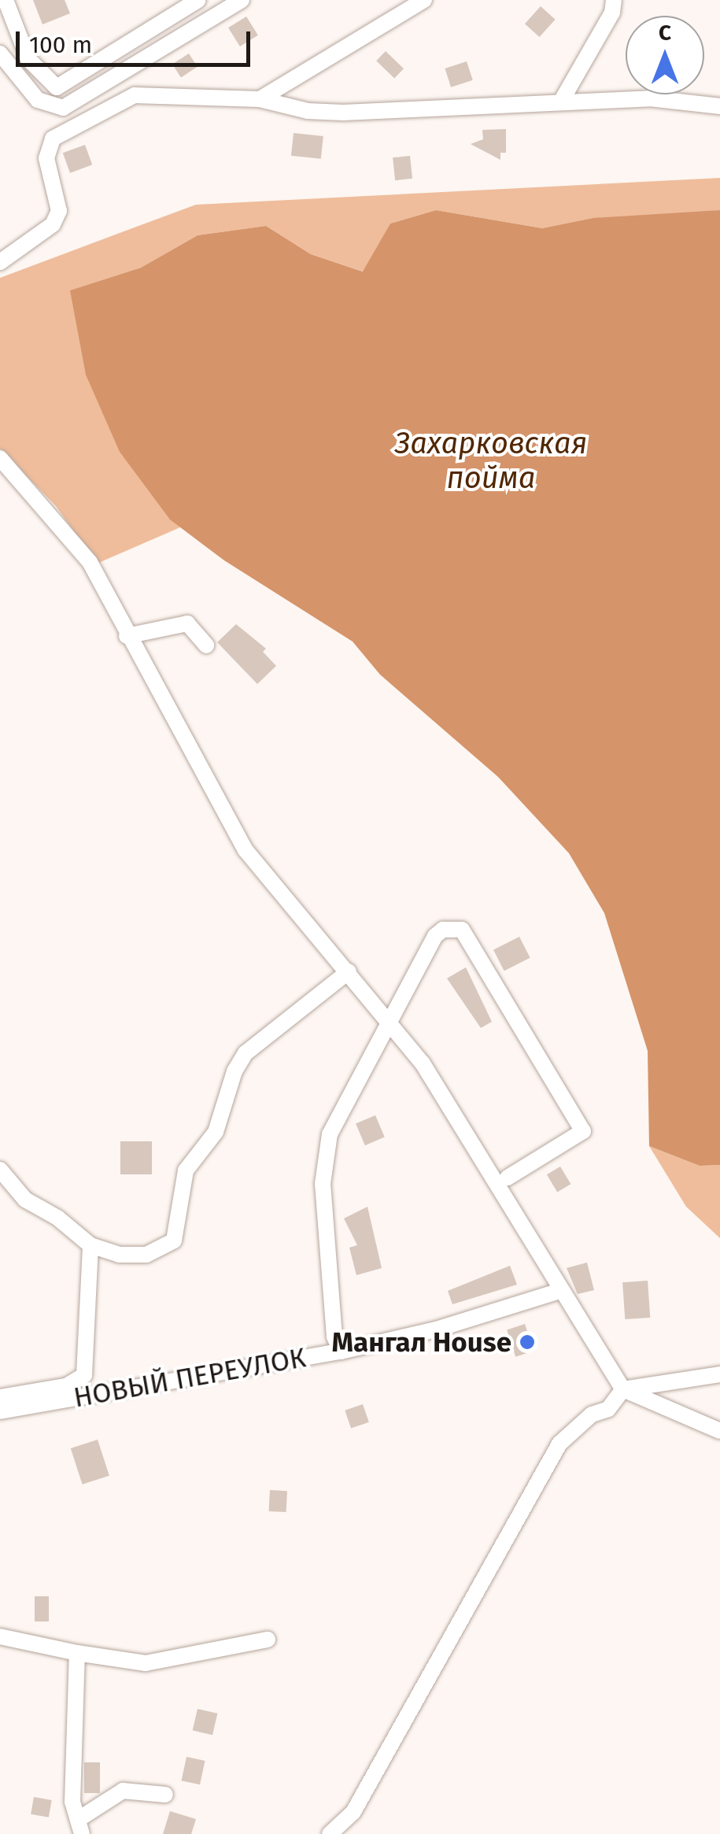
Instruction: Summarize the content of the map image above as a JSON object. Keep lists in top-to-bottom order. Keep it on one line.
{"streets":{"street":["НОВЫЙ ПЕРЕУЛОК"]},"water":["Захарковская пойма"],"places":["Мангал House"],"scale_bar":"100 m","north":"top"}
